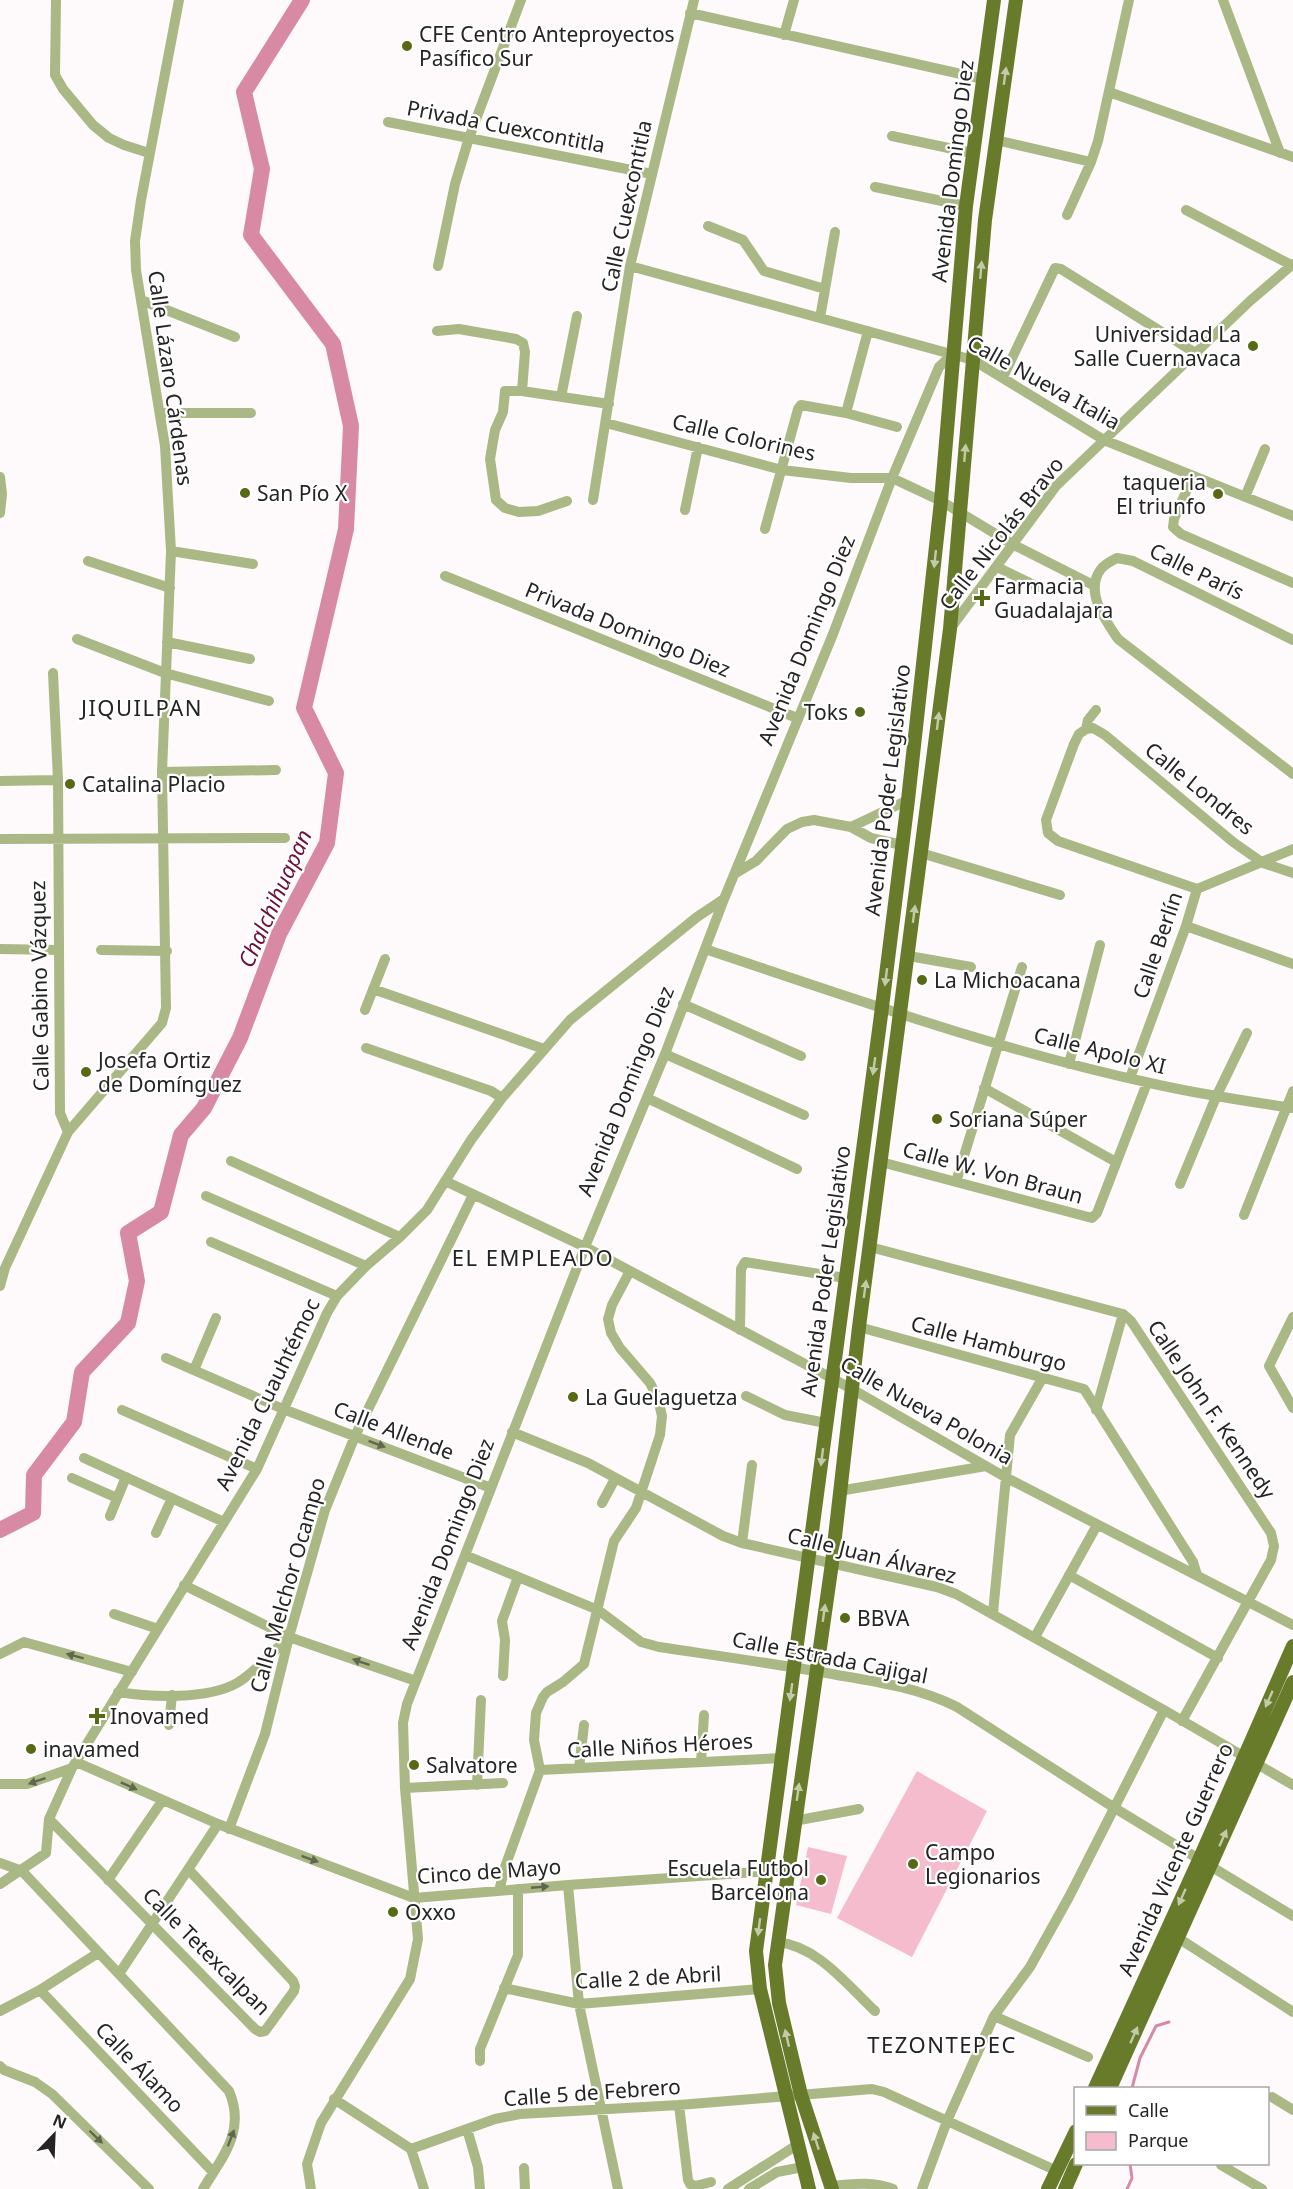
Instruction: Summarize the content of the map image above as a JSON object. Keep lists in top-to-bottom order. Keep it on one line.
{"streets":{"main road":["Avenida Domingo Diez","Avenida Poder Legislativo","Avenida Vicente Guerrero"],"street":["Privada Cuexcontitla","Calle Cuexcontitla","Calle Lázaro Cárdenas","Calle Nueva Italia","Calle Colorines","Calle Nicolás Bravo","Calle París","Privada Domingo Diez","Calle Londres","Calle Berlín","Calle Gabino Vázquez","Calle Apolo XI","Calle W. Von Braun","Calle Hamburgo","Avenida Cuauhtémoc","Calle John F. Kennedy","Calle Nueva Polonia","Calle Allende","Calle Juan Álvarez","Calle Melchor Ocampo","Calle Estrada Cajigal","Calle Niños Héroes","Cinco de Mayo","Calle Tetexcalpan","Calle 2 de Abril","Calle Álamo","Calle 5 de Febrero"]},"crossings":[["Privada Cuexcontitla","Calle Cuexcontitla"],["Avenida Domingo Diez","Calle Nueva Italia"],["Avenida Domingo Diez","Calle Colorines"],["Avenida Domingo Diez","Privada Domingo Diez"],["Avenida Domingo Diez","Avenida Poder Legislativo"],["Avenida Domingo Diez","Calle Apolo XI"],["Avenida Domingo Diez","Avenida Cuauhtémoc"],["Avenida Domingo Diez","Calle Nueva Polonia"],["Avenida Domingo Diez","Calle Allende"],["Avenida Domingo Diez","Calle Juan Álvarez"],["Avenida Domingo Diez","Calle Estrada Cajigal"],["Avenida Domingo Diez","Cinco de Mayo"],["Calle Cuexcontitla","Calle Nueva Italia"],["Calle Cuexcontitla","Calle Colorines"],["Calle Lázaro Cárdenas","Calle Gabino Vázquez"],["Calle Nueva Italia","Calle Nicolás Bravo"],["Calle Nueva Italia","Avenida Poder Legislativo"],["Calle Colorines","Calle Nicolás Bravo"],["Calle Colorines","Calle París"],["Calle Colorines","Avenida Poder Legislativo"],["Calle Nicolás Bravo","Avenida Poder Legislativo"],["Calle Londres","Calle Berlín"],["Avenida Poder Legislativo","Calle Apolo XI"],["Avenida Poder Legislativo","Calle W. Von Braun"],["Avenida Poder Legislativo","Calle Hamburgo"],["Avenida Poder Legislativo","Calle John F. Kennedy"],["Avenida Poder Legislativo","Calle Nueva Polonia"],["Avenida Poder Legislativo","Calle Juan Álvarez"],["Avenida Poder Legislativo","Calle Estrada Cajigal"],["Avenida Poder Legislativo","Calle Niños Héroes"],["Avenida Poder Legislativo","Cinco de Mayo"],["Avenida Poder Legislativo","Calle 2 de Abril"],["Avenida Poder Legislativo","Calle 5 de Febrero"],["Calle Berlín","Calle Apolo XI"],["Calle Apolo XI","Calle W. Von Braun"],["Calle Hamburgo","Calle Nueva Polonia"],["Avenida Cuauhtémoc","Calle Nueva Polonia"],["Avenida Cuauhtémoc","Calle Allende"],["Avenida Cuauhtémoc","Cinco de Mayo"],["Avenida Cuauhtémoc","Calle Tetexcalpan"],["Calle John F. Kennedy","Calle Nueva Polonia"],["Calle John F. Kennedy","Calle Juan Álvarez"],["Calle Nueva Polonia","Calle Melchor Ocampo"],["Calle Allende","Calle Melchor Ocampo"],["Calle Juan Álvarez","Avenida Vicente Guerrero"],["Calle Melchor Ocampo","Cinco de Mayo"],["Calle Estrada Cajigal","Avenida Vicente Guerrero"]],"one_way":["Calle Allende","Cinco de Mayo"],"districts":["JIQUILPAN","EL EMPLEADO","TEZONTEPEC"],"water":["Chalchihuapan"],"places":{"other":["CFE Centro Anteproyectos Pasífico Sur","Universidad La Salle Cuernavaca","San Pío X","taqueria El triunfo","Toks","Catalina Placio","La Michoacana","Josefa Ortiz de Domínguez","Soriana Súper","La Guelaguetza","BBVA","inavamed","Salvatore","Campo Legionarios","Escuela Futbol Barcelona","Oxxo"],"health":["Farmacia Guadalajara","Inovamed"]},"legend":["Calle","Parque"],"north":"top right"}
